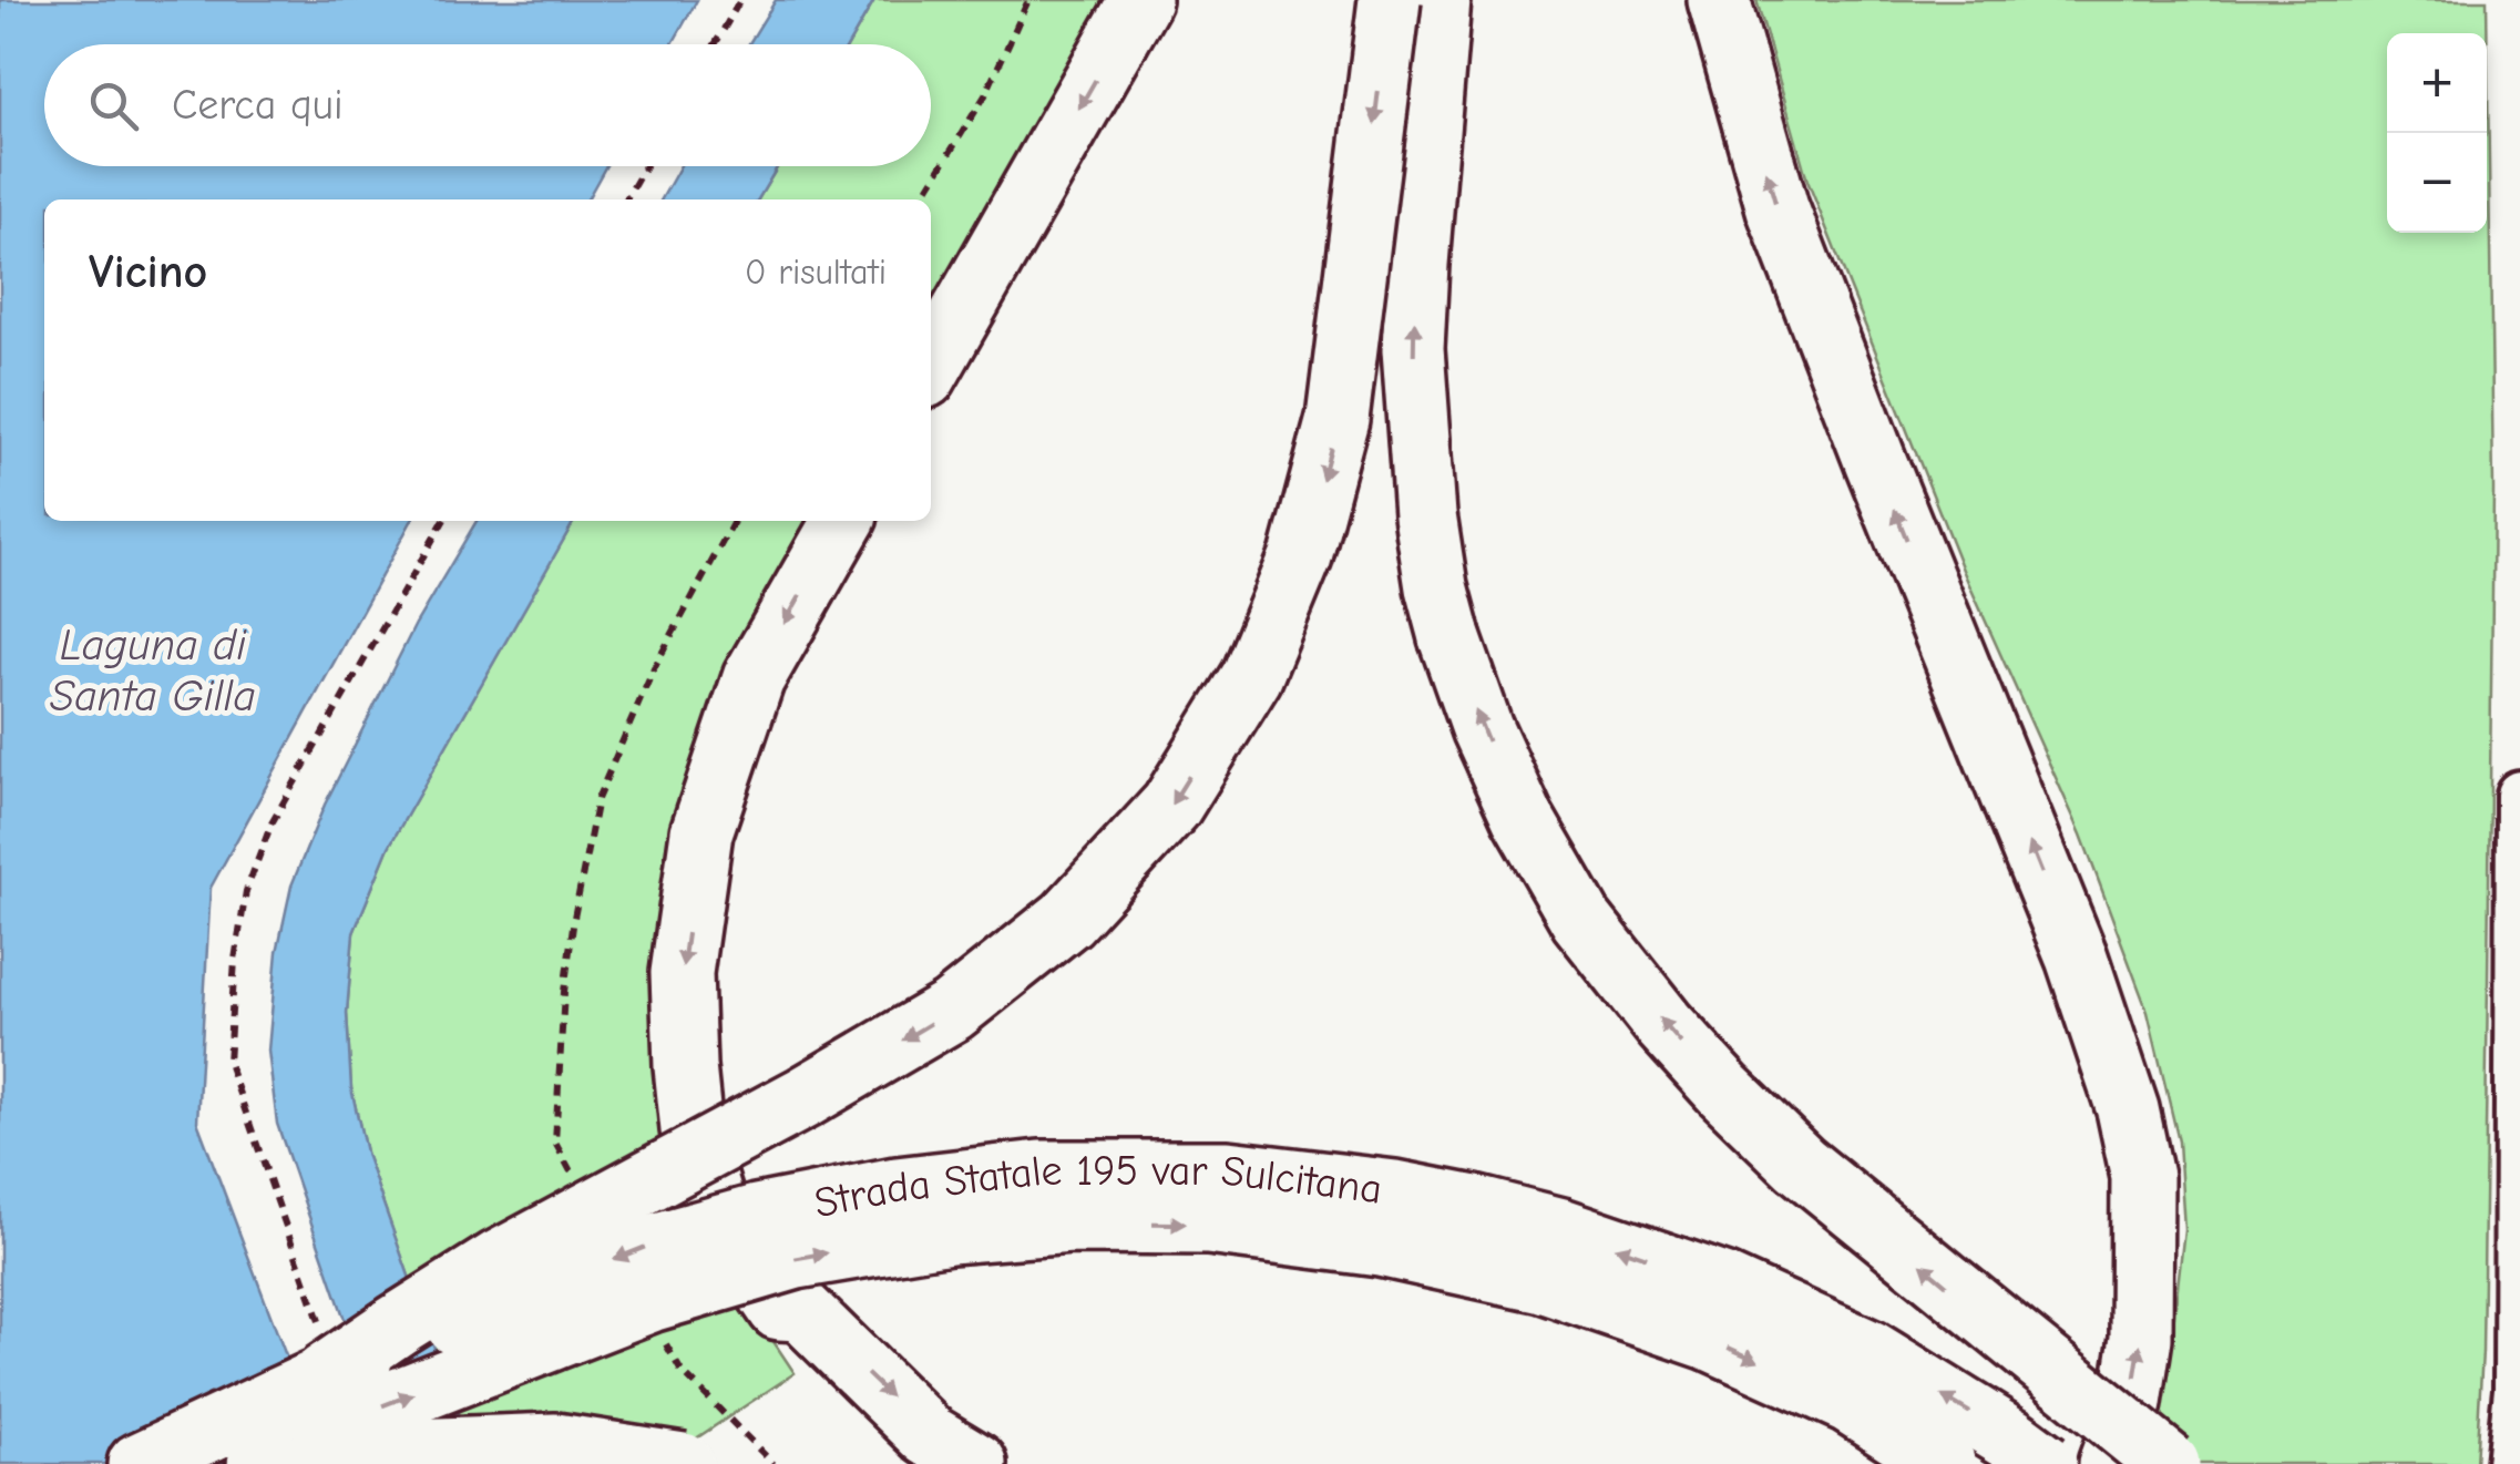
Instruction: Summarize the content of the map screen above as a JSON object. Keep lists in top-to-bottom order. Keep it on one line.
{"streets":{"highway":["Strada Statale 195 var Sulcitana"]},"water":["Laguna di Santa Gilla"],"page":{"map_buttons":["+","−"],"search":"Cerca qui","heading":["Vicino","0 risultati"]}}
